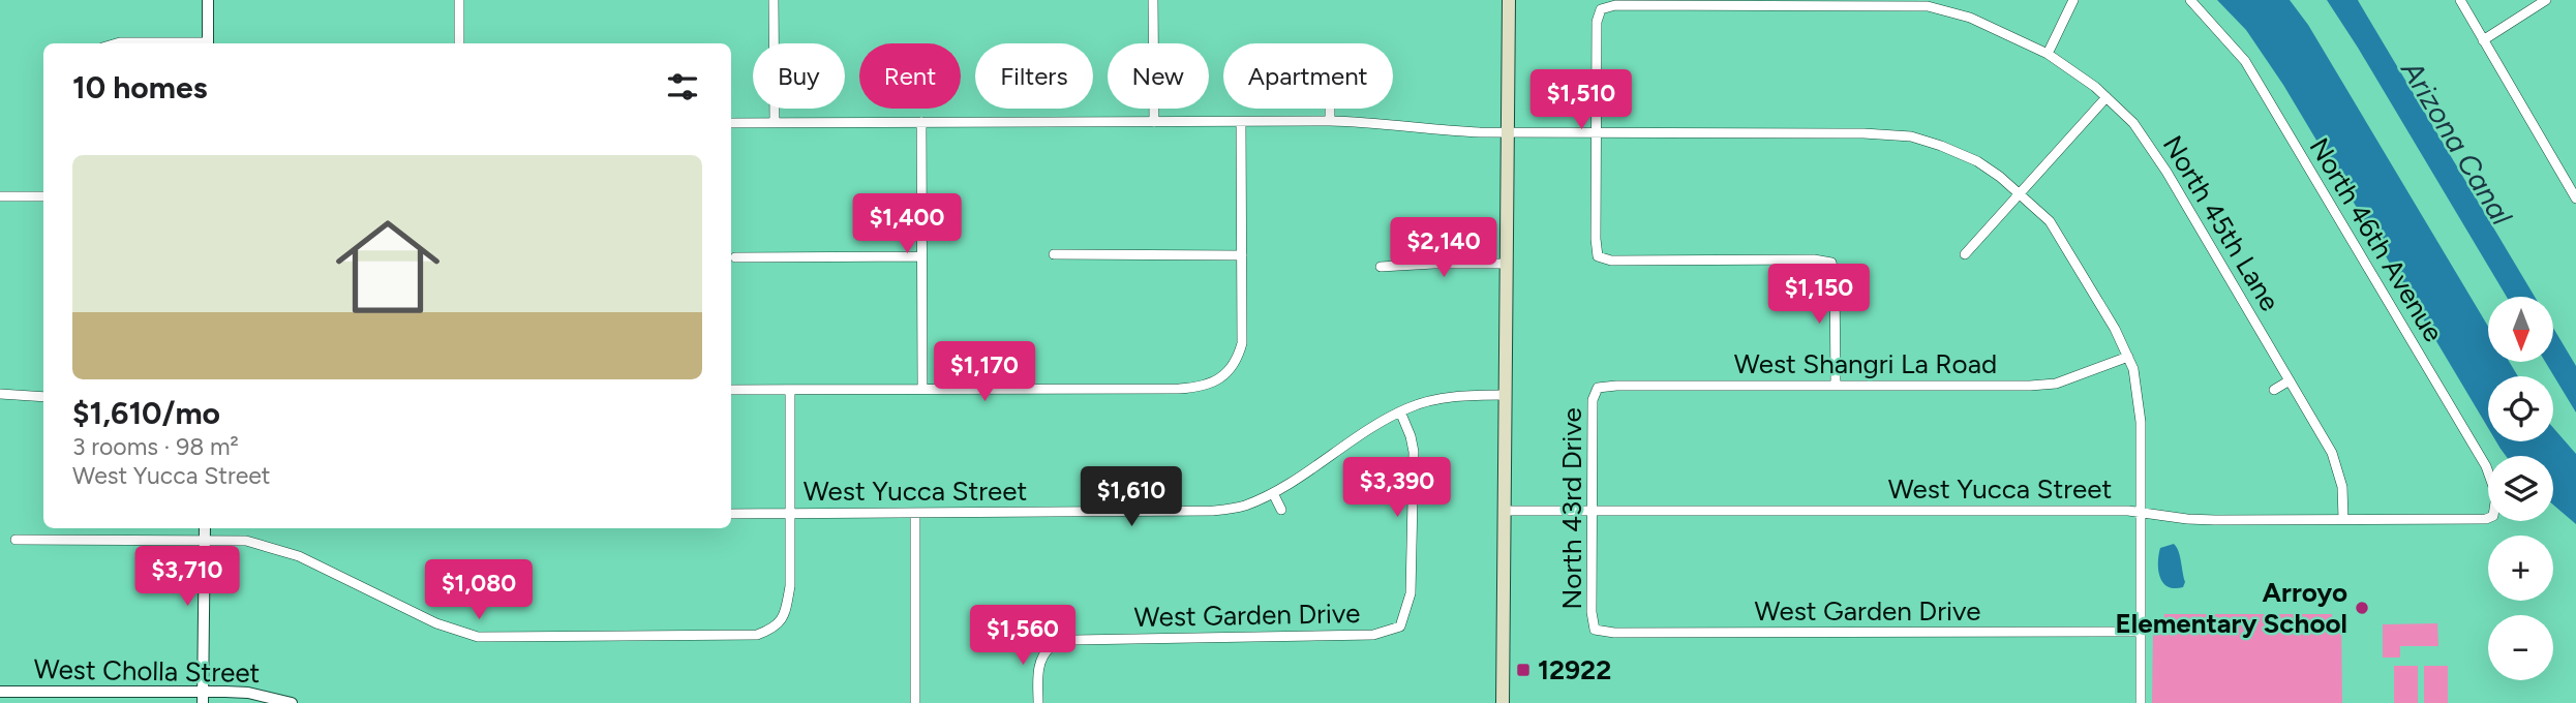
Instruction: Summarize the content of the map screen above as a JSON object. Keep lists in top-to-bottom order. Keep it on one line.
{"streets":{"street":["North 45th Lane","North 46th Avenue","West Shangri La Road","West Yucca Street","North 43rd Drive","West Garden Drive","West Cholla Street"]},"crossings":[["North 45th Lane","West Yucca Street"],["West Shangri La Road","North 43rd Drive"],["West Yucca Street","North 43rd Drive"],["West Yucca Street","West Garden Drive"],["North 43rd Drive","West Garden Drive"]],"water":["Arizona Canal"],"places":{"other":["Arroyo Elementary School"],"transit":["12922"]},"north":"bottom","page":{"chip":["Buy","Rent","Filters","New","Apartment"],"heading":"10 homes","price":["$1,510","$1,400","$2,140","$1,150","$1,170","$3,390","$1,610","$3,710","$1,080","$1,560"],"list":[{"name":"$1,610/mo","note":"3 rooms · 98 m² · West Yucca Street"}],"map_buttons":["+","−"]}}
